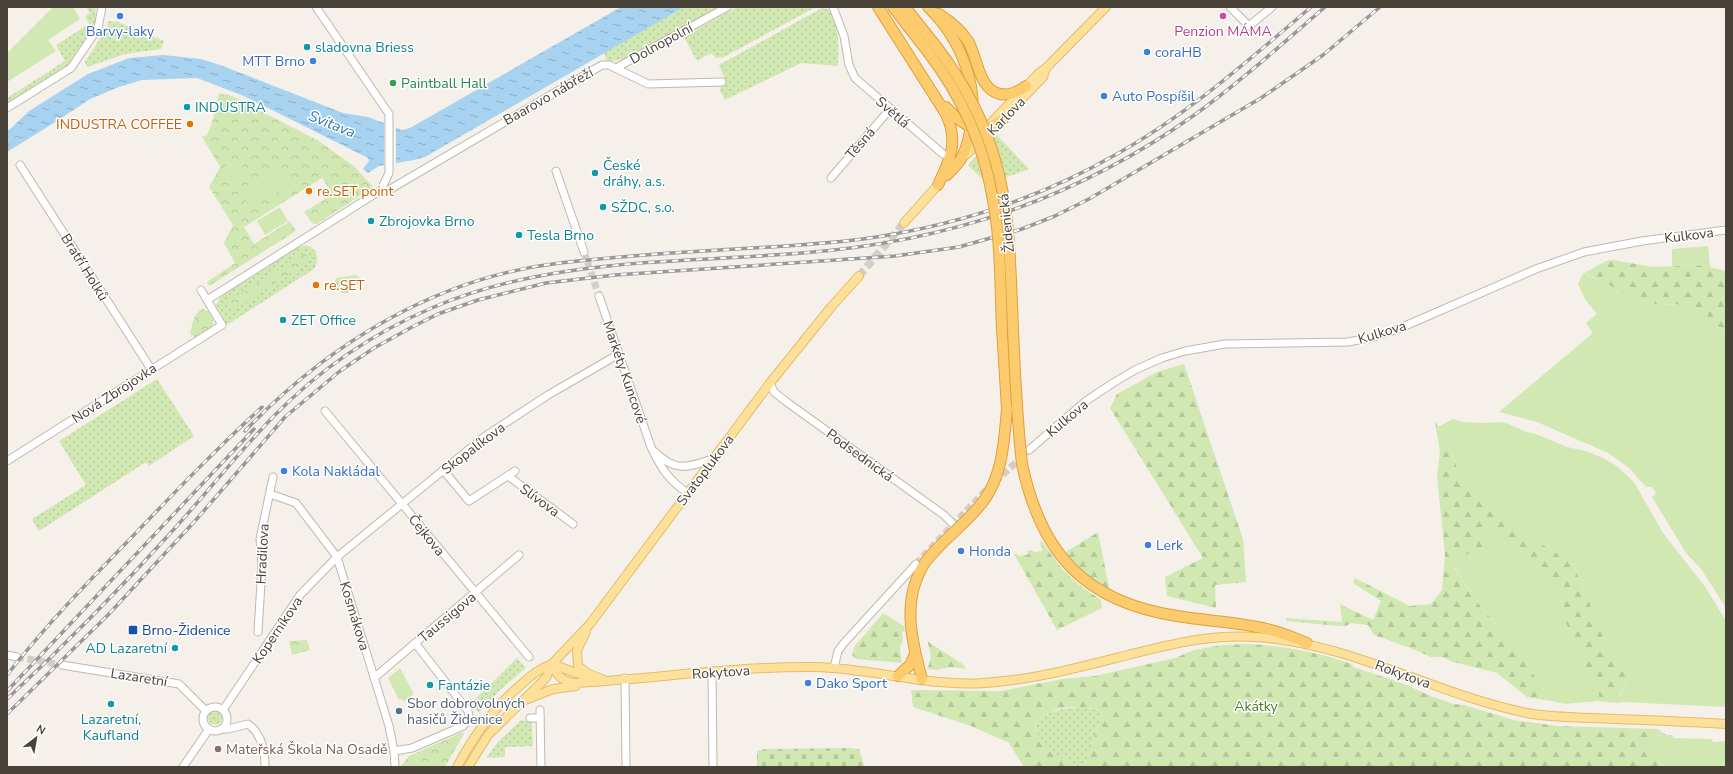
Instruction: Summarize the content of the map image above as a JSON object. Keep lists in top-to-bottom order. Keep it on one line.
{"streets":{"highway":["Karlova","Židenická"],"main road":["Svatoplukova","Rokytova"],"street":["Dolnopolní","Baarovo nábřeží","Světlá","Těsná","Kulkova","Bratří Holků","Markéty Kuncové","Nová Zbrojovka","Skopalíkova","Podsednická","Slívova","Čejkova","Hradilova","Kosmákova","Taussigova","Koperníkova","Lazaretní"]},"crossings":[["Dolnopolní","Baarovo nábřeží"],["Světlá","Těsná"],["Židenická","Rokytova"],["Bratří Holků","Nová Zbrojovka"],["Markéty Kuncové","Skopalíkova"],["Markéty Kuncové","Svatoplukova"],["Skopalíkova","Slívova"],["Skopalíkova","Čejkova"],["Skopalíkova","Kosmákova"],["Skopalíkova","Koperníkova"],["Podsednická","Svatoplukova"],["Čejkova","Taussigova"],["Hradilova","Kosmákova"],["Kosmákova","Taussigova"],["Kosmákova","Koperníkova"],["Koperníkova","Lazaretní"]],"water":["Svitava"],"parks":["Akátky"],"places":{"other":["Barvy-laky","Penzion MÁMA","sladovna Briess","coraHB","MTT Brno","Paintball Hall","Auto Pospíšil","INDUSTRA","INDUSTRA COFFEE","České dráhy, a.s.","re.SET point","SŽDC, s.o.","Zbrojovka Brno","Tesla Brno","re.SET","ZET Office","Kola Nakládal","Lerk","Honda","AD Lazaretní","Dako Sport","Fantázie","Lazaretní, Kaufland","Sbor dobrovolných hasičů Židenice","Mateřská Škola Na Osadě"],"transit":["Brno-Židenice"]},"north":"top right"}
